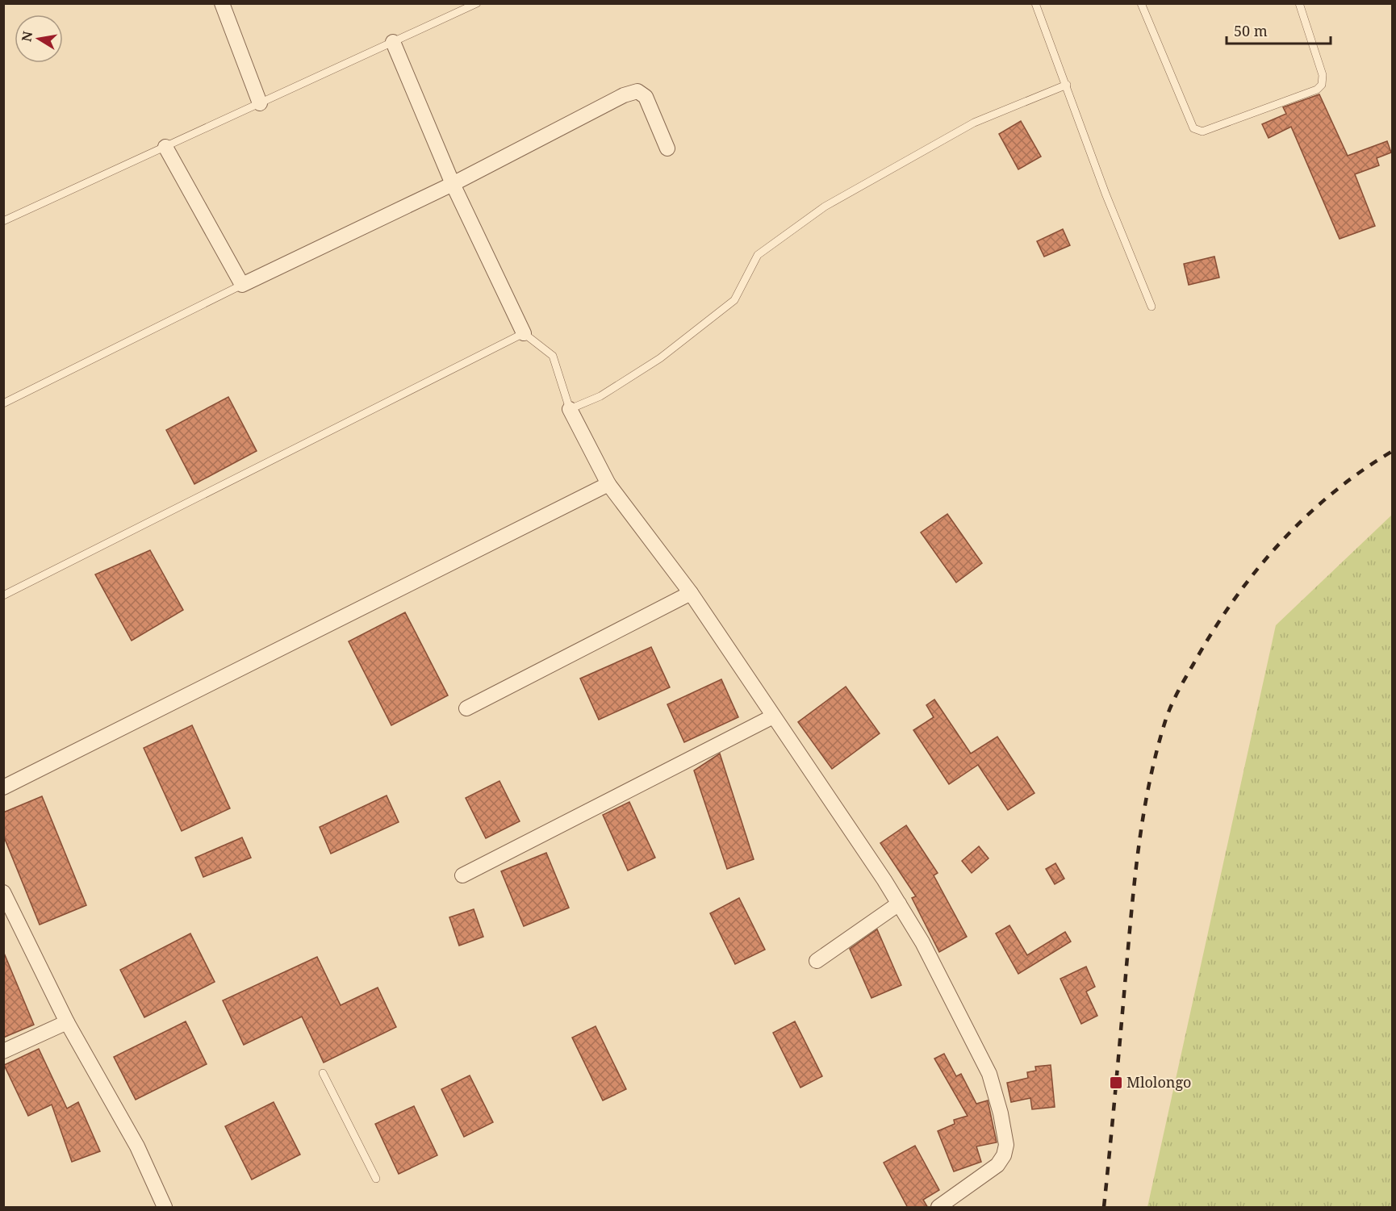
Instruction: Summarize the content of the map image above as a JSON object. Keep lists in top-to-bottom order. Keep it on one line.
{"places":{"transit":["Mlolongo"]},"scale_bar":"50 m","north":"left"}
